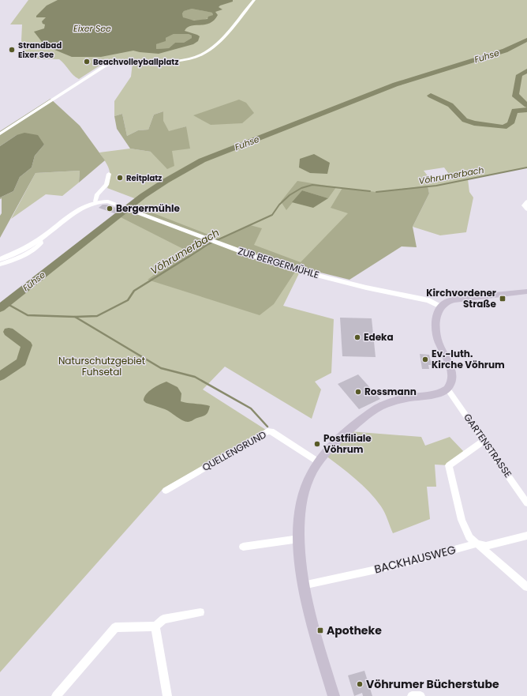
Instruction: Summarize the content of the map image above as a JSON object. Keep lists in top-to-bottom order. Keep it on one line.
{"streets":{"street":["ZUR BERGERMÜHLE","GARTENSTRASSE","QUELLENGRUND","BACKHAUSWEG"]},"water":["Eixer See","Fuhse","Vöhrumerbach"],"parks":["Naturschutzgebiet Fuhsetal"],"places":{"other":["Strandbad Eixer See","Beachvolleyballplatz","Reitplatz","Bergermühle","Edeka","Ev.-luth. Kirche Vöhrum","Rossmann","Postfiliale Vöhrum","Vöhrumer Bücherstube"],"transit":["Kirchvordener Straße","Apotheke"]}}
